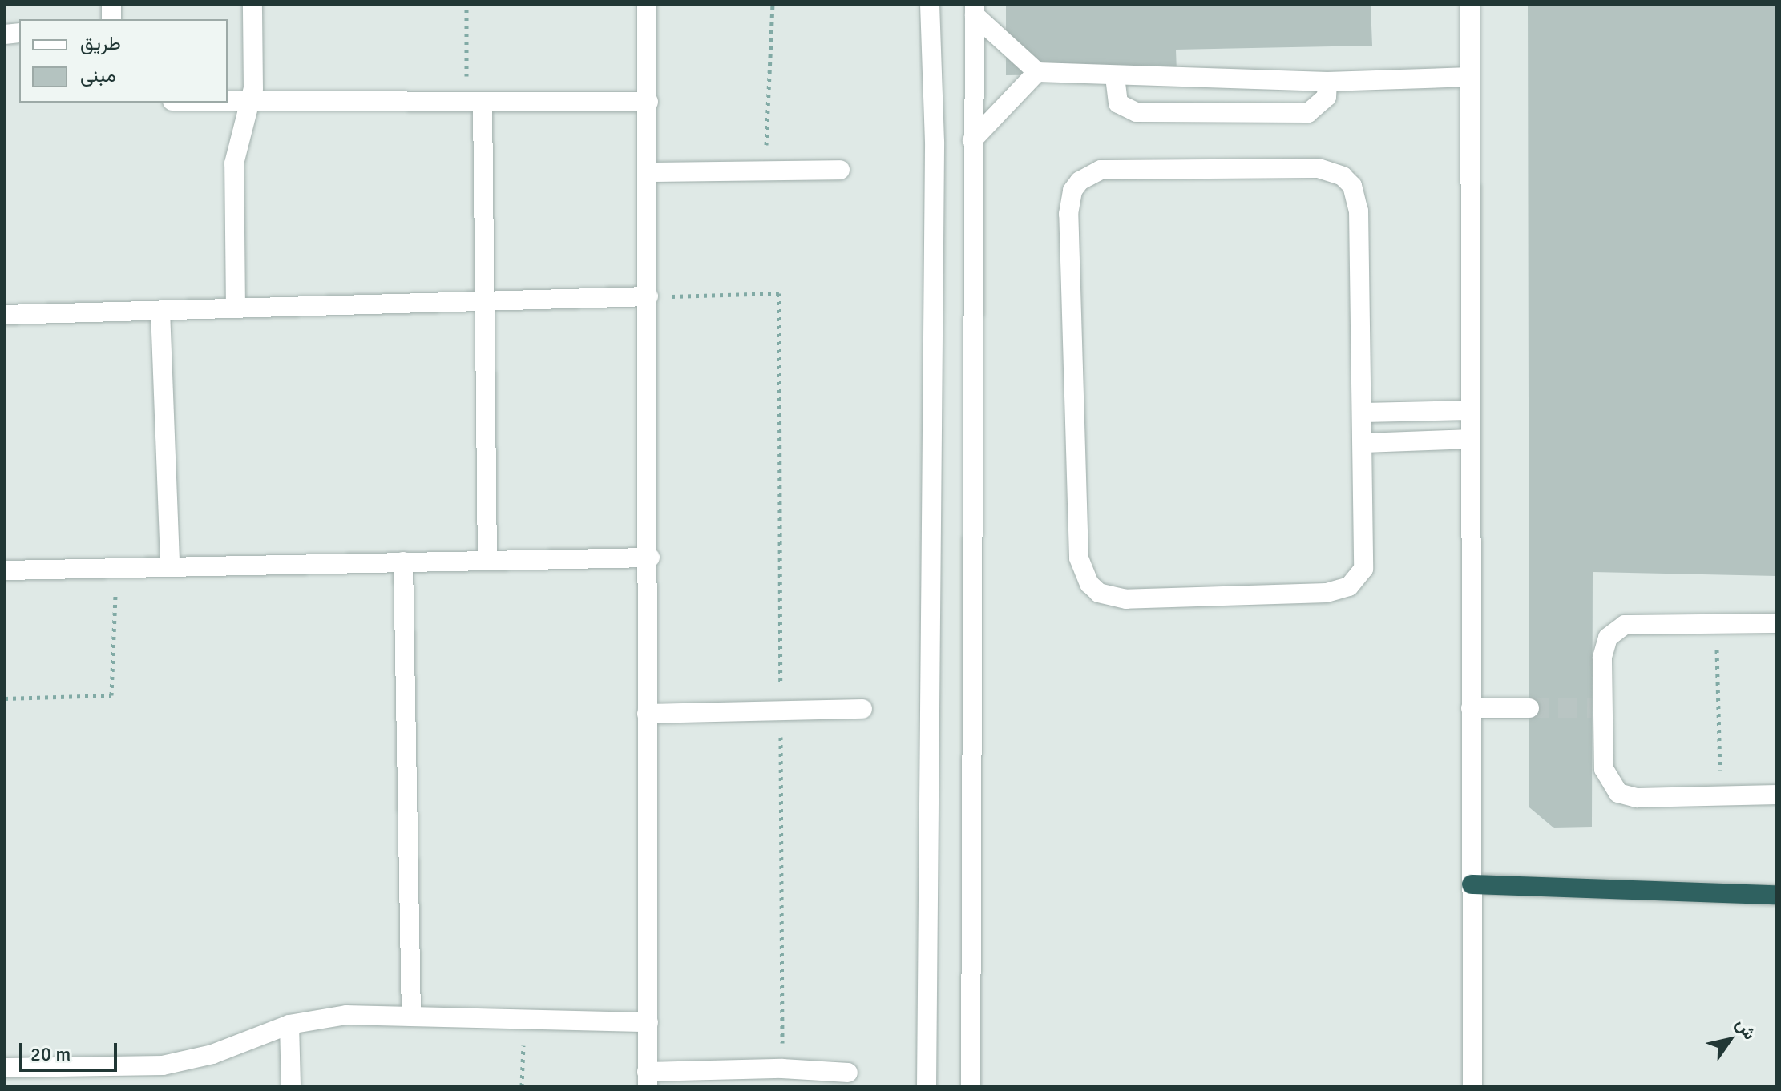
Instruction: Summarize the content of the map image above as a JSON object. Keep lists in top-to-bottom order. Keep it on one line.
{"legend":["طريق","مبنى"],"scale_bar":"20 m","north":"top right"}
